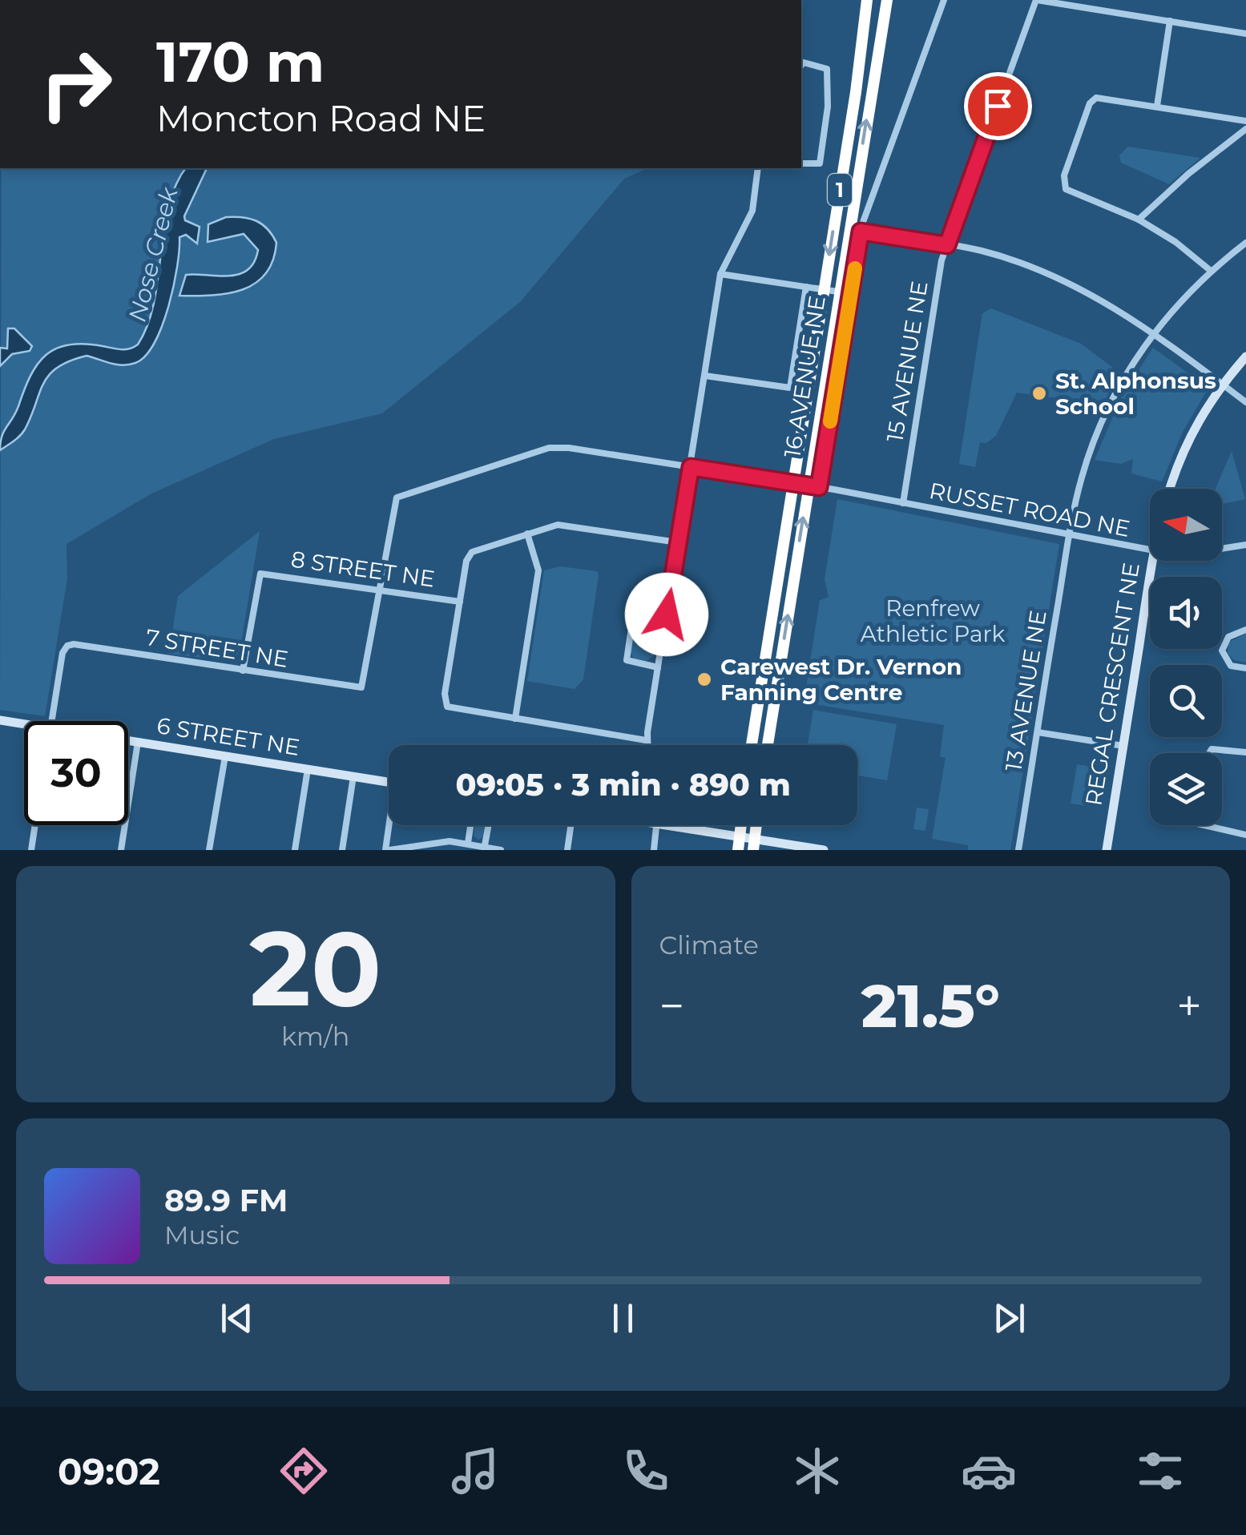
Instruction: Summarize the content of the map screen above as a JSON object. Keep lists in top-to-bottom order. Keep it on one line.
{"streets":{"highway":["1","16 AVENUE NE"],"street":["15 AVENUE NE","RUSSET ROAD NE","8 STREET NE","7 STREET NE","REGAL CRESCENT NE","13 AVENUE NE","6 STREET NE"]},"crossings":[["15 AVENUE NE","RUSSET ROAD NE"],["16 AVENUE NE","RUSSET ROAD NE"],["RUSSET ROAD NE","8 STREET NE"],["RUSSET ROAD NE","7 STREET NE"],["RUSSET ROAD NE","13 AVENUE NE"],["8 STREET NE","7 STREET NE"]],"water":["Nose Creek"],"parks":["Renfrew Athletic Park"],"places":["St. Alphonsus School","Carewest Dr. Vernon Fanning Centre"],"north":"left","page":{"turn":["170 m","Moncton Road NE"],"limit":"30","trip":"09:05 · 3 min · 890 m","tile":[["20","km/h"],"Climate"],"heat":["−","21.5°","+"],"song":["89.9 FM","Music"],"tabs":"09:02"}}
